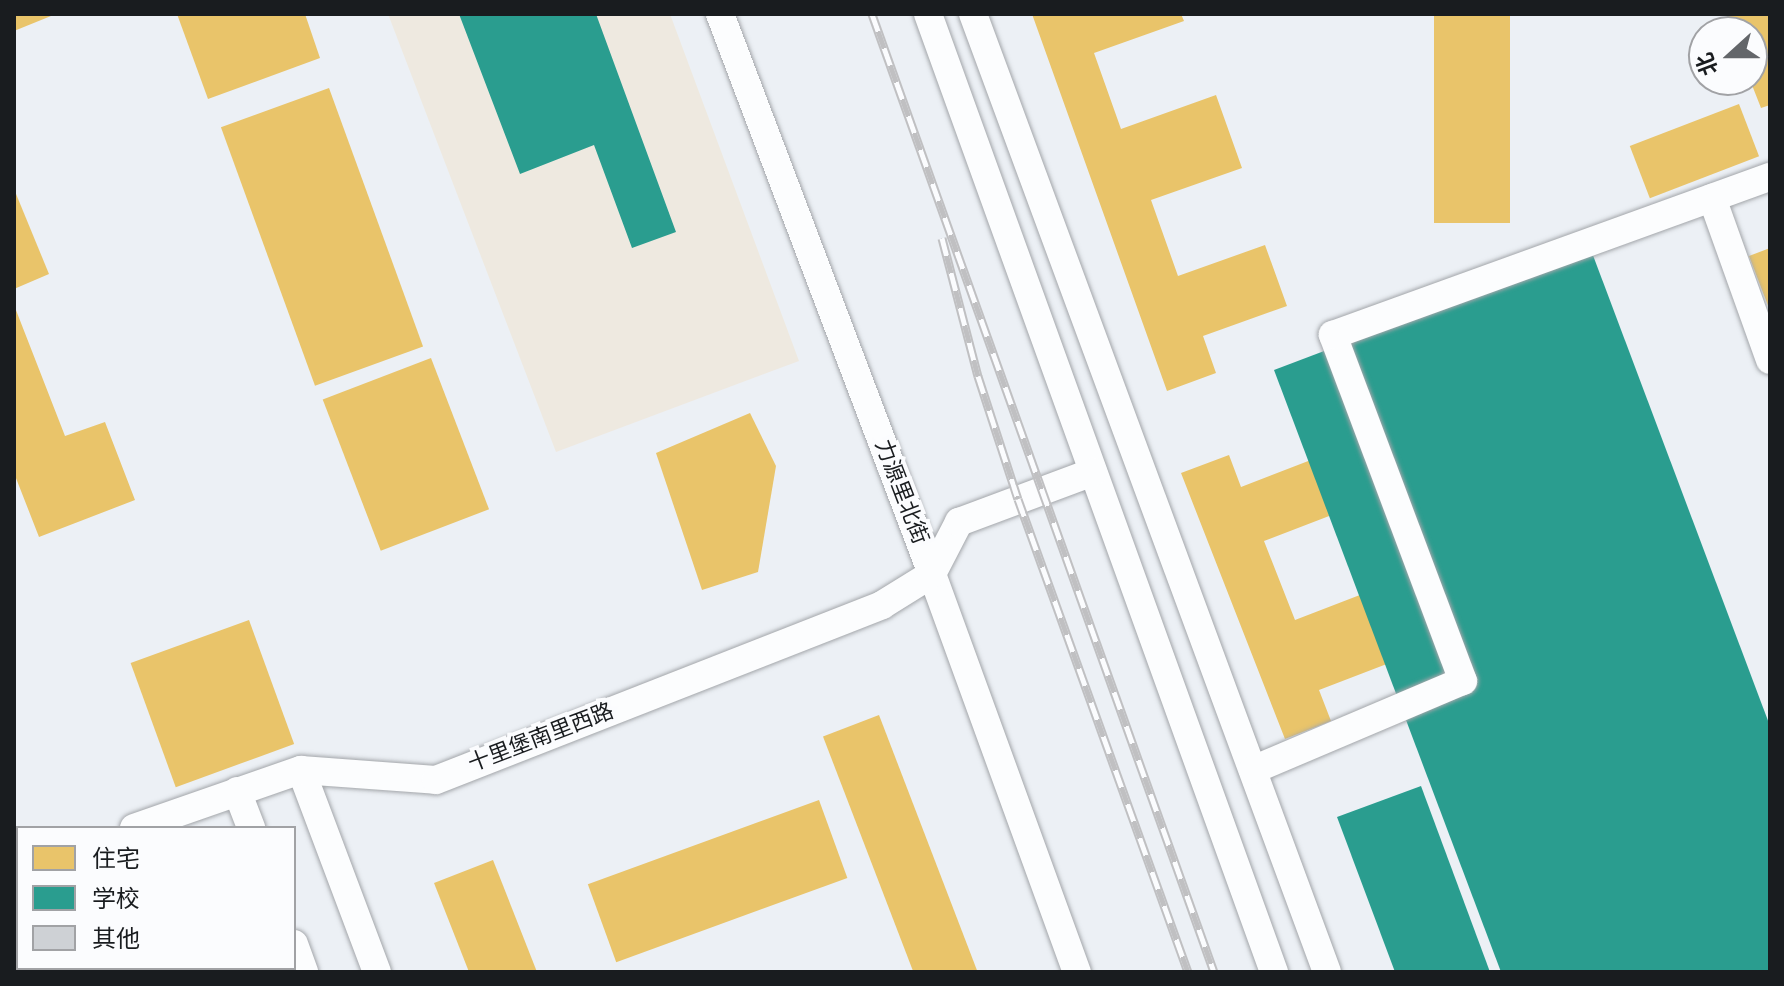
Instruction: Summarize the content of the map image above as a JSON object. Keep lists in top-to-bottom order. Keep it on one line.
{"streets":{"street":["力源里北街","十里堡南里西路"]},"crossings":[["力源里北街","十里堡南里西路"]],"legend":["住宅","学校","其他"],"north":"left"}
